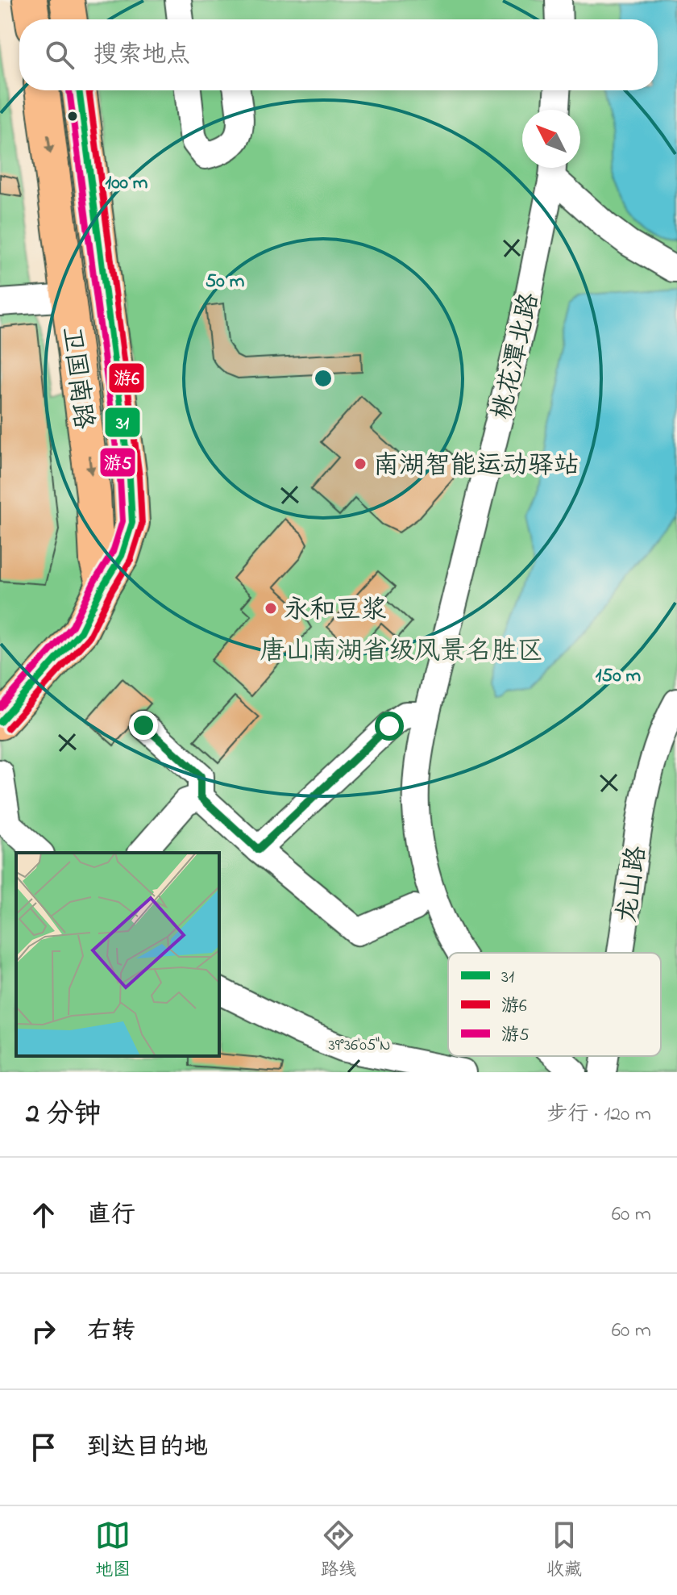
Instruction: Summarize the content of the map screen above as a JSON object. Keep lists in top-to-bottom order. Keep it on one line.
{"streets":{"main road":["卫国南路"],"street":["桃花潭北路","龙山路"]},"parks":["唐山南湖省级风景名胜区"],"places":["南湖智能运动驿站","永和豆浆"],"lines":["transit line 31","transit line 游6","transit line 游5"],"legend":["31","游6","游5"],"north":"top left","page":{"search":"搜索地点","heading":["2 分钟","步行 · 120 m"],"list":[["直行","60 m"],["右转","60 m"],"到达目的地"],"nav":["地图","路线","收藏"]},"coordinates":["39°36'05\"N"],"rings":["100 m","50 m","150 m"]}
